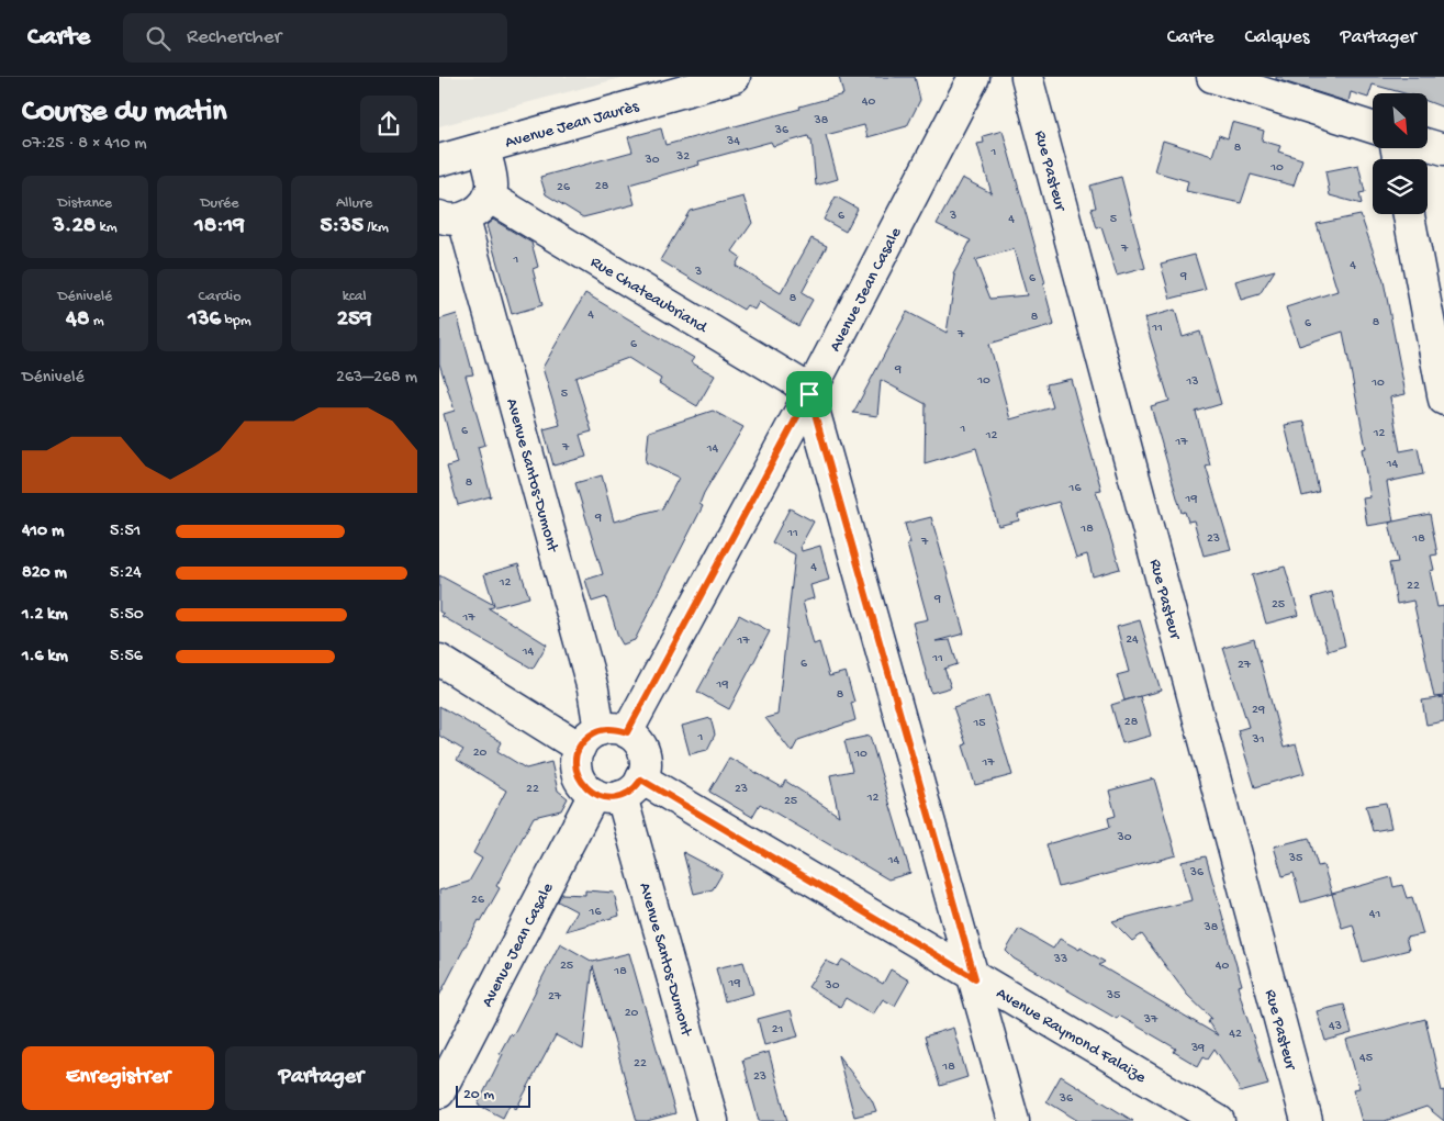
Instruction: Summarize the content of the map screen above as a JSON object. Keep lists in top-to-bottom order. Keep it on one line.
{"streets":{"street":["Avenue Jean Jaurès","Rue Pasteur","Avenue Jean Casale","Rue Chateaubriand","Avenue Santos-Dumont","Avenue Raymond Falaize"]},"crossings":[["Avenue Jean Casale","Rue Chateaubriand"],["Avenue Jean Casale","Avenue Santos-Dumont"],["Avenue Jean Casale","Avenue Raymond Falaize"],["Rue Chateaubriand","Avenue Santos-Dumont"],["Avenue Santos-Dumont","Avenue Raymond Falaize"]],"house_numbers":["40","38","36","34","8","1","32","30","10","28","26","6","3","4","5","7","1","4","3","9","6","8","4","8","8","6","11","7","6","9","10","13","10","5","1","6","12","12","17","7","14","14","8","16","19","9","18","11","23","18","7","4","12","22","9","25","17","24","17","14","11","6","27","19","8","29","28","15","1","31","20","10","17","22","23","12","25","30","35","14","36","26","16","41","38","33","25","40","18","19","30","35","27","20","37","43","21","42","39","45","22","18","23","36"],"scale_bar":"20 m","north":"bottom right","page":{"header":"Carte","search":"Rechercher","nav":["Carte","Calques","Partager"],"heading":["Course du matin","07:25 · 8 × 410 m"],"stats":[["Distance","3.28 km"],["Durée","18:19"],["Allure","5:35 /km"],["Dénivelé","48 m"],["Cardio","136 bpm"],["kcal","259"]],"chart":["Dénivelé","263–268 m"],"list":[{"name":"410 m","note":"5:51"},{"name":"820 m","note":"5:24"},{"name":"1.2 km","note":"5:50"},{"name":"1.6 km","note":"5:56"}],"buttons":["Enregistrer","Partager"],"scale":"20 m"}}
